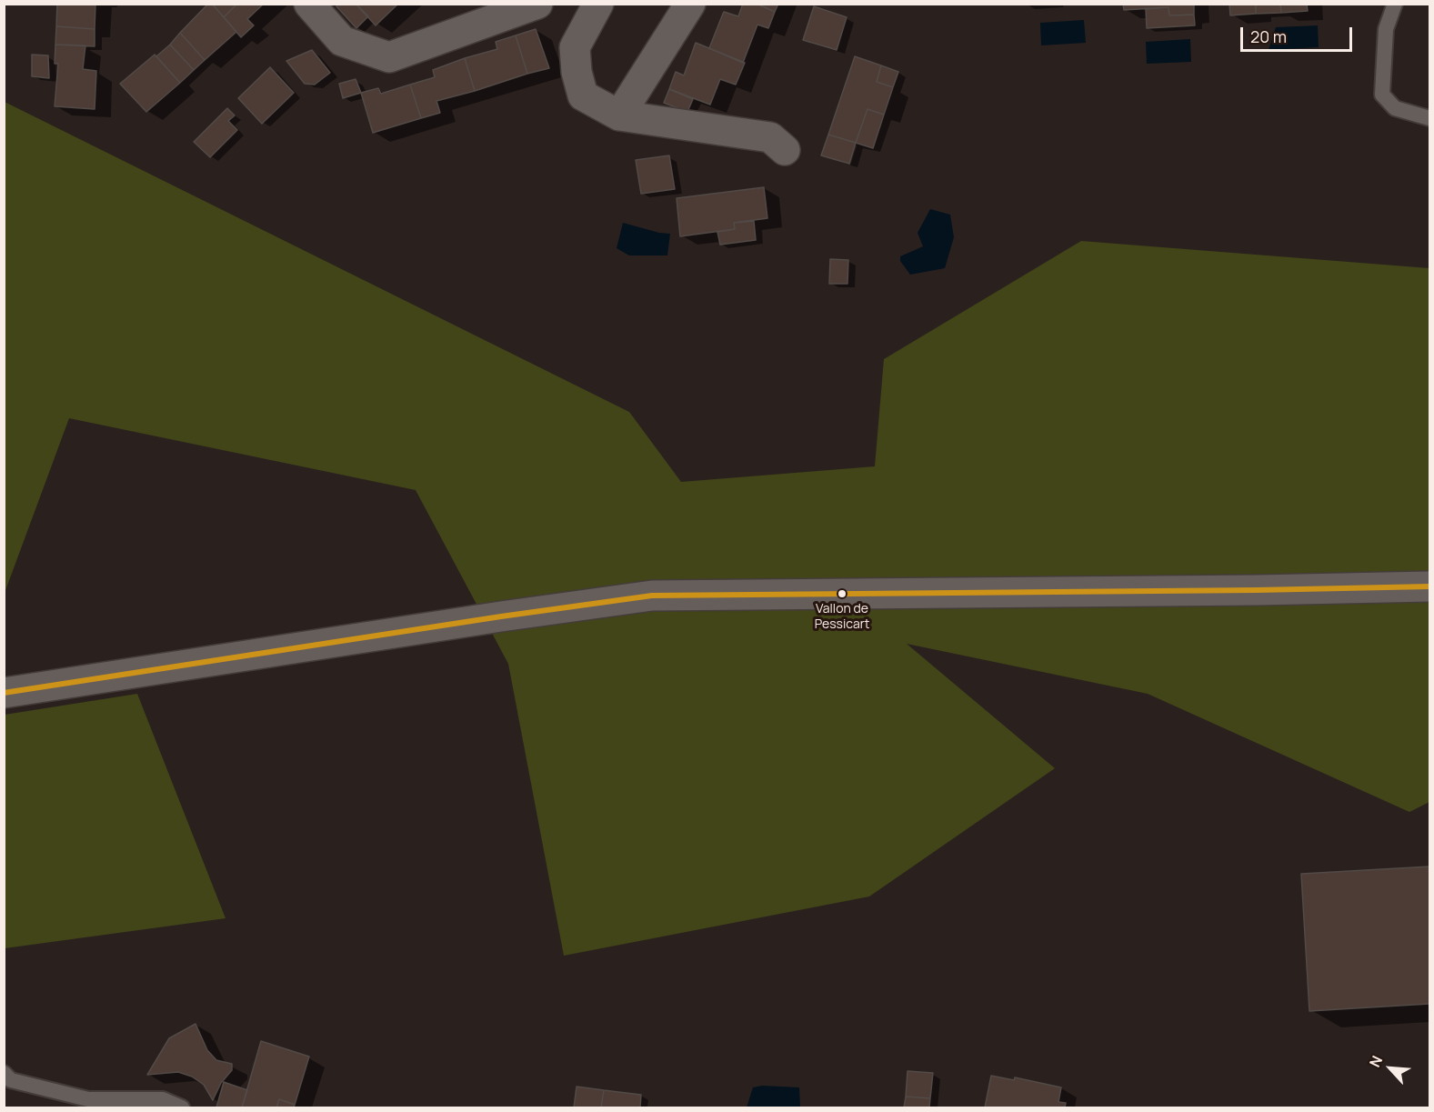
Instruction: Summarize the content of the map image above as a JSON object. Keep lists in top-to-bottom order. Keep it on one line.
{"places":["Vallon de Pessicart"],"scale_bar":"20 m","north":"top left"}
